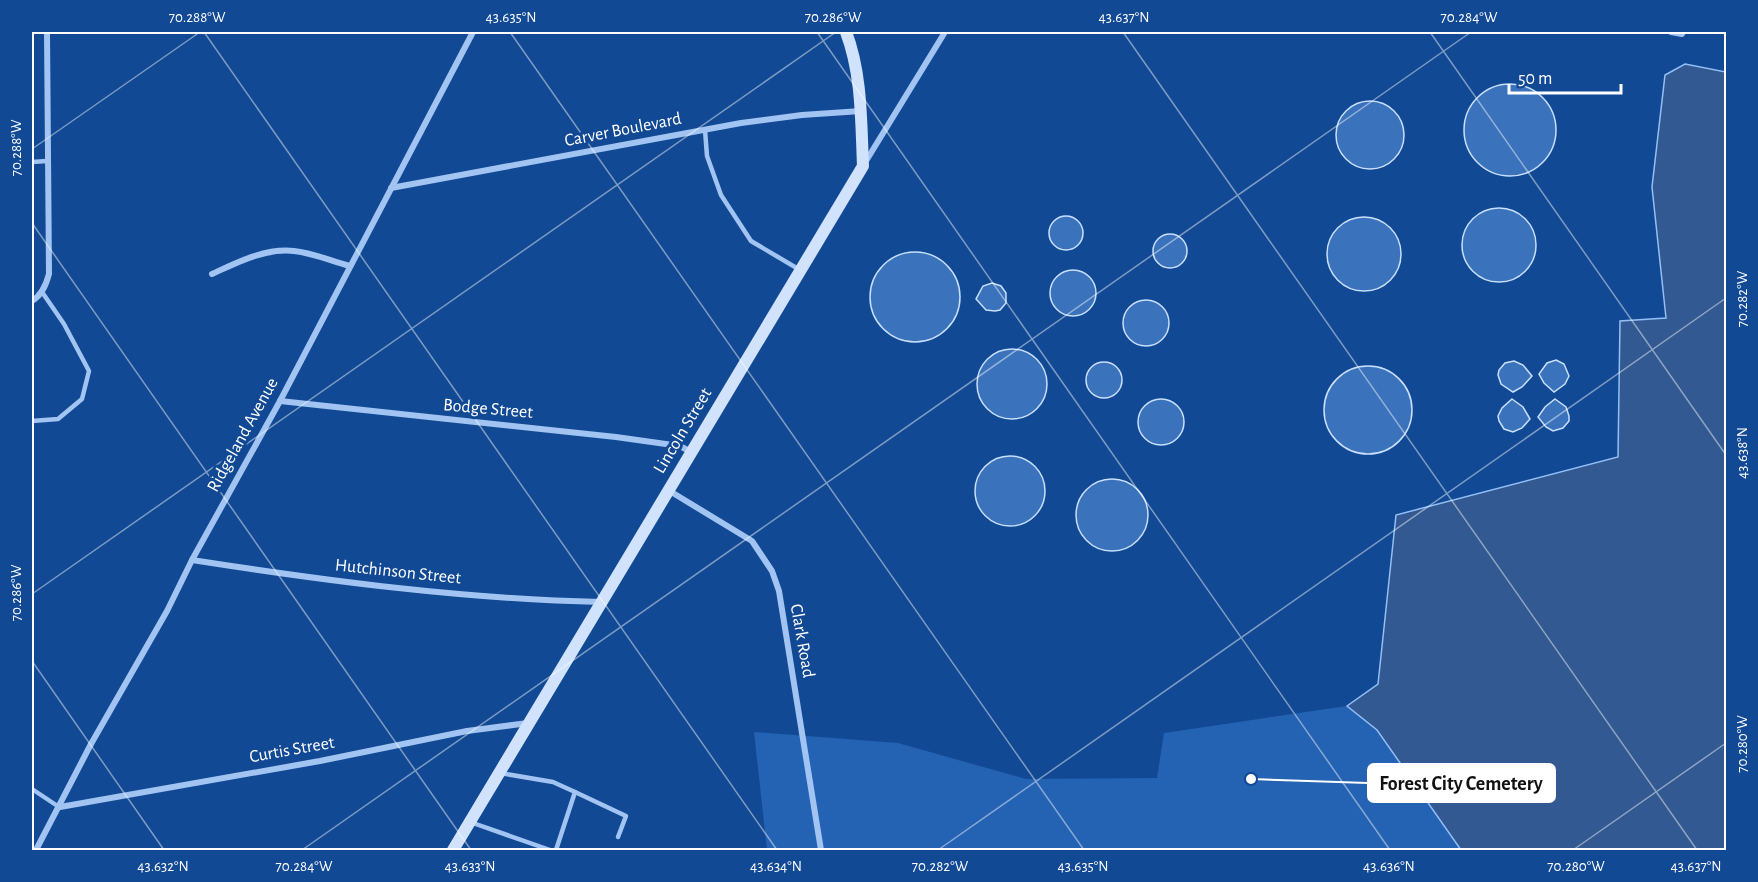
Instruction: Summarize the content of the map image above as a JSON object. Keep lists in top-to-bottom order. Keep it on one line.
{"streets":{"main road":["Lincoln Street"],"street":["Carver Boulevard","Bodge Street","Ridgeland Avenue","Hutchinson Street","Clark Road","Curtis Street"]},"crossings":[["Carver Boulevard","Ridgeland Avenue"],["Bodge Street","Lincoln Street"],["Bodge Street","Ridgeland Avenue"],["Lincoln Street","Hutchinson Street"],["Lincoln Street","Clark Road"],["Lincoln Street","Curtis Street"],["Ridgeland Avenue","Hutchinson Street"],["Ridgeland Avenue","Curtis Street"]],"places":["Forest City Cemetery"],"scale_bar":"50 m","coordinates":["70.288°W","43.635°N","70.286°W","43.637°N","70.284°W","70.282°W","43.638°N","70.280°W","43.632°N","43.633°N","43.634°N","43.636°N"]}
